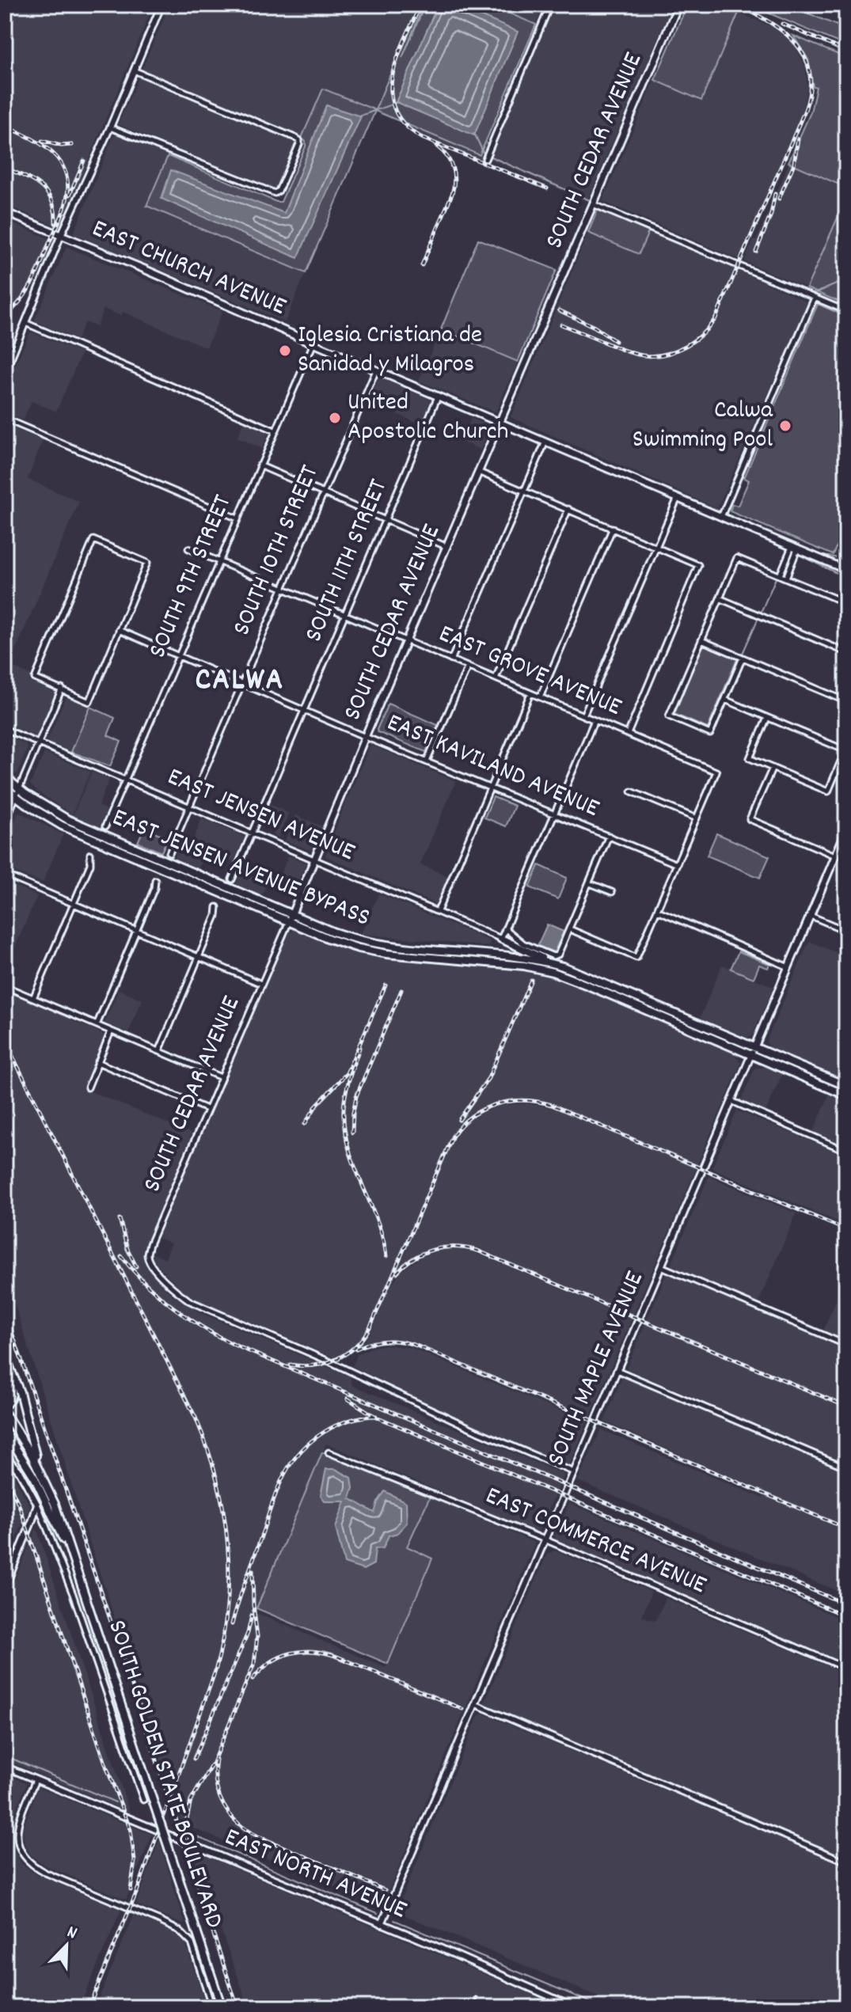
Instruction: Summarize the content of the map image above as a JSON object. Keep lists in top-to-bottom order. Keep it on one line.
{"streets":{"main road":["SOUTH CEDAR AVENUE","EAST CHURCH AVENUE","EAST JENSEN AVENUE BYPASS","SOUTH MAPLE AVENUE","SOUTH GOLDEN STATE BOULEVARD"],"street":["SOUTH 10TH STREET","SOUTH 11TH STREET","SOUTH 9TH STREET","EAST GROVE AVENUE","EAST KAVILAND AVENUE","EAST JENSEN AVENUE","EAST COMMERCE AVENUE","EAST NORTH AVENUE"]},"crossings":[["SOUTH CEDAR AVENUE","EAST CHURCH AVENUE"],["SOUTH CEDAR AVENUE","EAST GROVE AVENUE"],["SOUTH CEDAR AVENUE","EAST KAVILAND AVENUE"],["SOUTH CEDAR AVENUE","EAST JENSEN AVENUE"],["SOUTH CEDAR AVENUE","EAST JENSEN AVENUE BYPASS"],["SOUTH CEDAR AVENUE","SOUTH MAPLE AVENUE"],["EAST CHURCH AVENUE","SOUTH 10TH STREET"],["EAST CHURCH AVENUE","SOUTH 11TH STREET"],["EAST CHURCH AVENUE","SOUTH 9TH STREET"],["SOUTH 10TH STREET","EAST GROVE AVENUE"],["SOUTH 10TH STREET","EAST KAVILAND AVENUE"],["SOUTH 10TH STREET","EAST JENSEN AVENUE"],["SOUTH 11TH STREET","EAST GROVE AVENUE"],["SOUTH 11TH STREET","EAST KAVILAND AVENUE"],["SOUTH 11TH STREET","EAST JENSEN AVENUE"],["SOUTH 9TH STREET","EAST GROVE AVENUE"],["SOUTH 9TH STREET","EAST KAVILAND AVENUE"],["SOUTH 9TH STREET","EAST JENSEN AVENUE"],["EAST JENSEN AVENUE BYPASS","SOUTH MAPLE AVENUE"],["SOUTH MAPLE AVENUE","EAST COMMERCE AVENUE"],["SOUTH MAPLE AVENUE","EAST NORTH AVENUE"]],"districts":["CALWA"],"places":["Iglesia Cristiana de Sanidad y Milagros","United Apostolic Church","Calwa Swimming Pool"],"north":"top right"}
